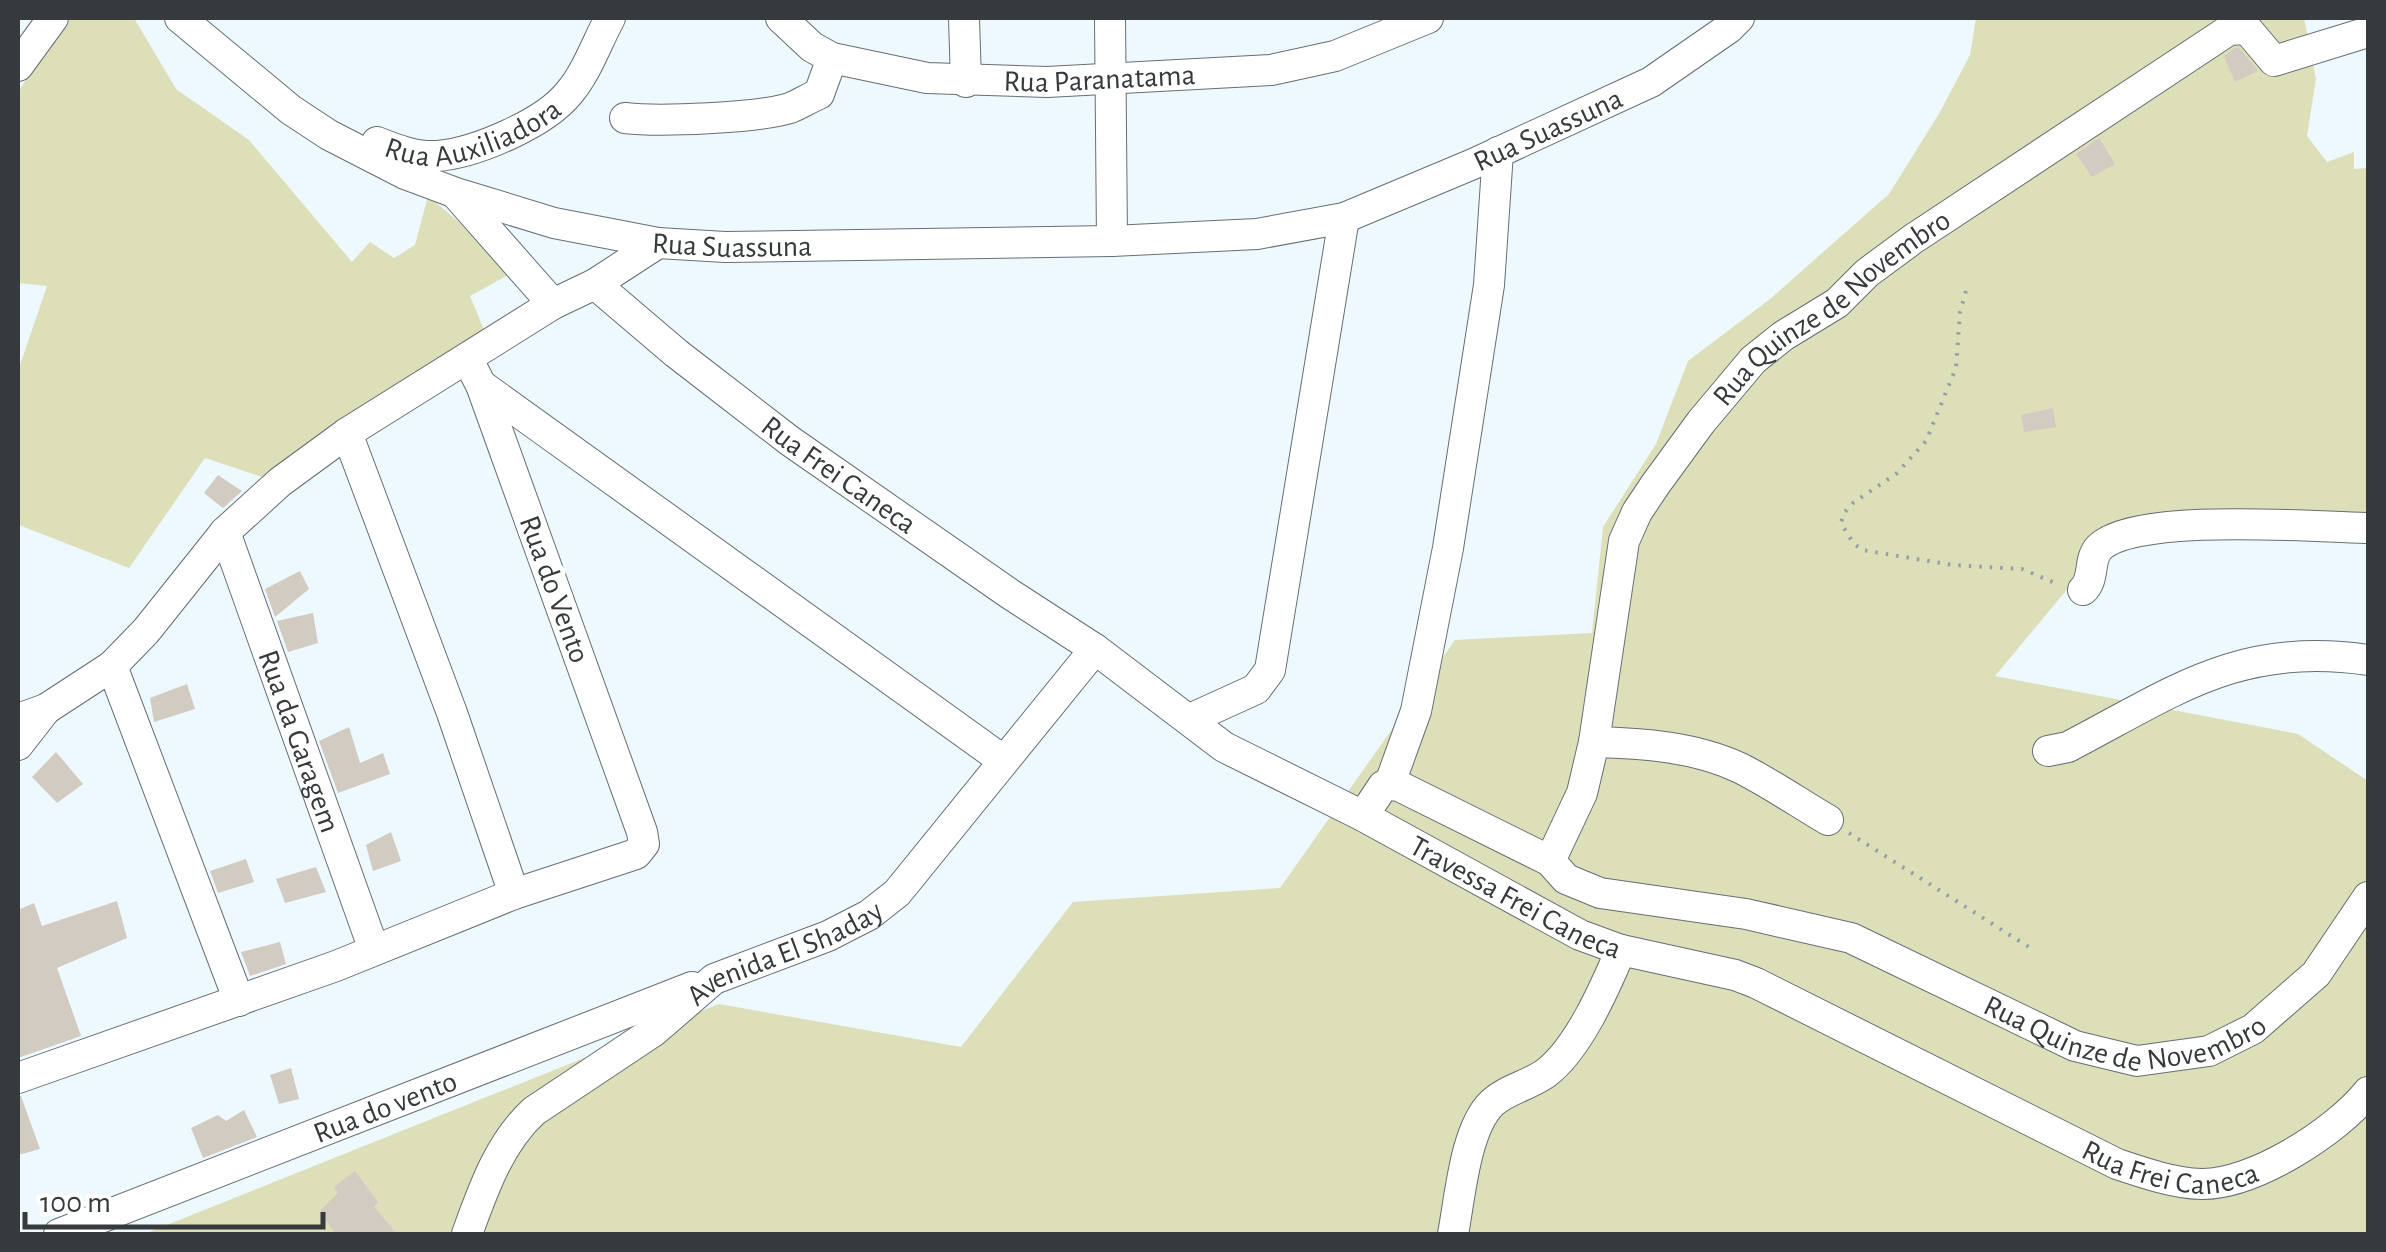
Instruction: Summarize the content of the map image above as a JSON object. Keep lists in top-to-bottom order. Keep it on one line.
{"streets":{"street":["Rua Paranatama","Rua Auxiliadora","Rua Suassuna","Rua Quinze de Novembro","Rua Frei Caneca","Rua do Vento","Rua da Garagem","Travessa Frei Caneca","Avenida El Shaday","Rua do vento"]},"crossings":[["Rua Auxiliadora","Rua Suassuna"],["Rua Frei Caneca","Travessa Frei Caneca"],["Rua Frei Caneca","Avenida El Shaday"],["Travessa Frei Caneca","Avenida El Shaday"],["Avenida El Shaday","Rua do vento"]],"scale_bar":"100 m"}
